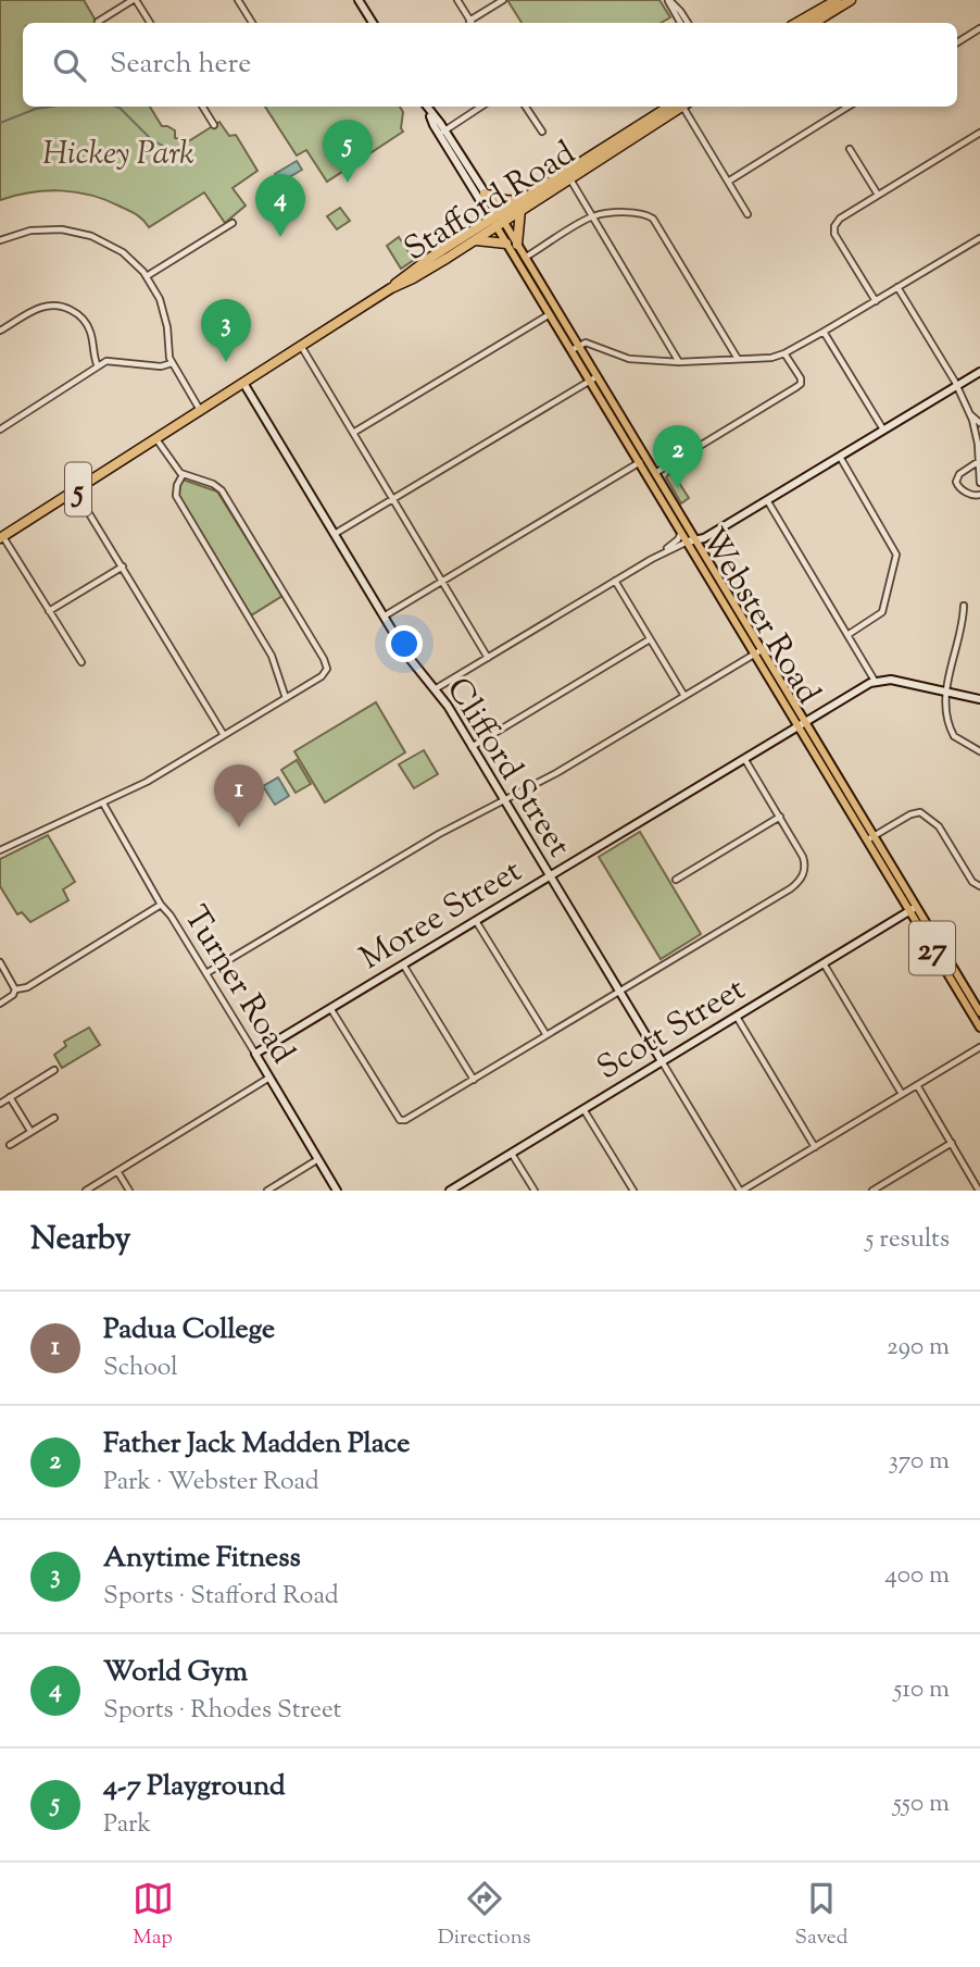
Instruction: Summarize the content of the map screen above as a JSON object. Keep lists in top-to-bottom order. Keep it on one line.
{"streets":{"highway":["Stafford Road","5"],"main road":["Webster Road","27"],"street":["Clifford Street","Moree Street","Turner Road","Scott Street"]},"crossings":[["Stafford Road","Webster Road"],["Stafford Road","Clifford Street"],["Webster Road","Moree Street"],["Webster Road","Scott Street"],["Clifford Street","Moree Street"],["Clifford Street","Scott Street"],["Moree Street","Turner Road"]],"parks":["Hickey Park"],"page":{"search":"Search here","pins":["5","4","3","2","1"],"heading":["Nearby","5 results"],"list":[{"mark":"1","name":"Padua College","note":"School","value":"290 m"},{"mark":"2","name":"Father Jack Madden Place","note":"Park · Webster Road","value":"370 m"},{"mark":"3","name":"Anytime Fitness","note":"Sports · Stafford Road","value":"400 m"},{"mark":"4","name":"World Gym","note":"Sports · Rhodes Street","value":"510 m"},{"mark":"5","name":"4-7 Playground","note":"Park","value":"550 m"}],"nav":["Map","Directions","Saved"]}}
